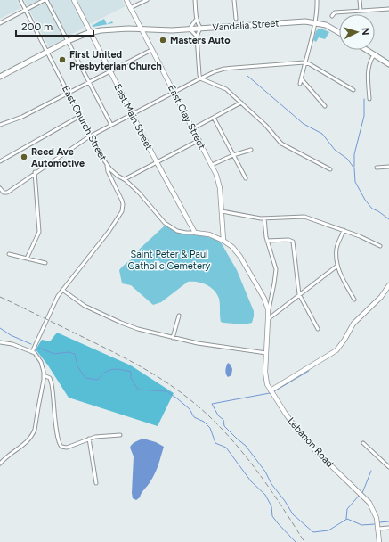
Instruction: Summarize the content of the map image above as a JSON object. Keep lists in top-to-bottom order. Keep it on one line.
{"streets":{"main road":["Vandalia Street"],"street":["East Main Street","East Clay Street","East Church Street","Lebanon Road"]},"crossings":[["Vandalia Street","East Main Street"],["Vandalia Street","East Clay Street"],["Vandalia Street","East Church Street"],["East Main Street","East Church Street"],["East Clay Street","East Church Street"],["East Clay Street","Lebanon Road"],["East Church Street","Lebanon Road"]],"parks":["Saint Peter & Paul Catholic Cemetery"],"places":["Masters Auto","First United Presbyterian Church","Reed Ave Automotive"],"scale_bar":"200 m","north":"right"}
